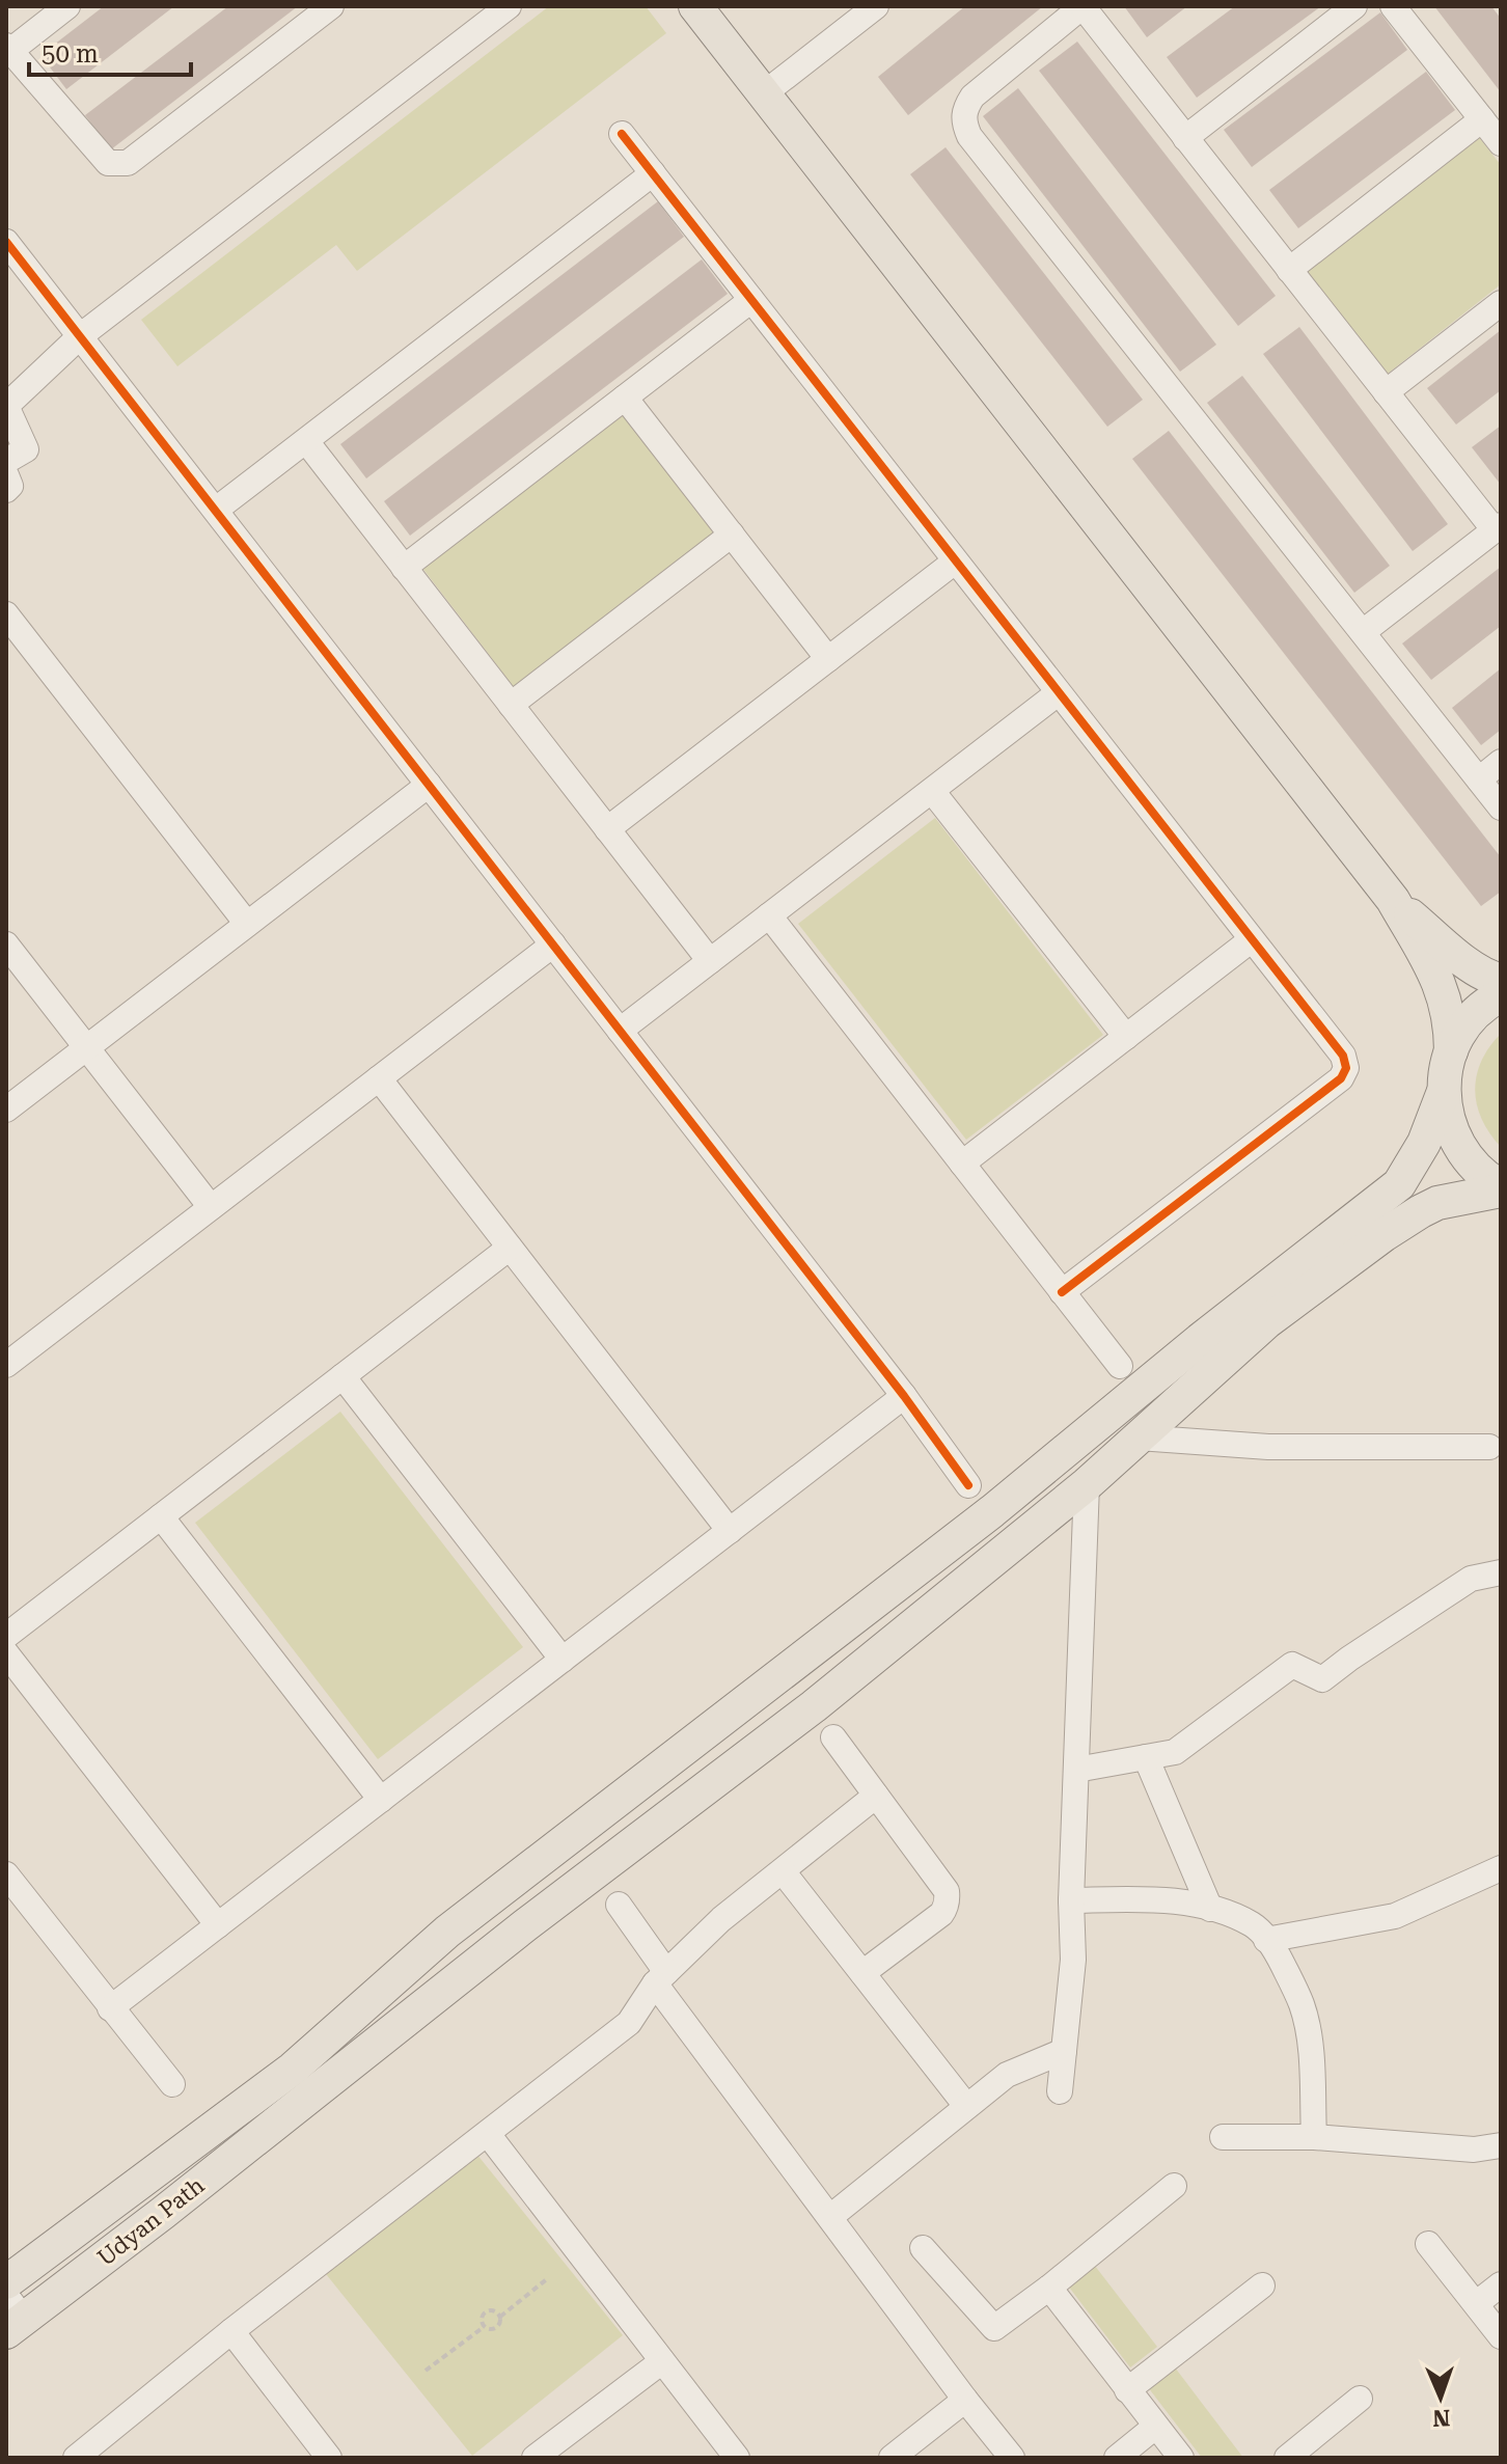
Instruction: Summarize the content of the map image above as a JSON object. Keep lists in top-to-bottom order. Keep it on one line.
{"streets":{"main road":["Udyan Path"]},"scale_bar":"50 m","north":"bottom"}
